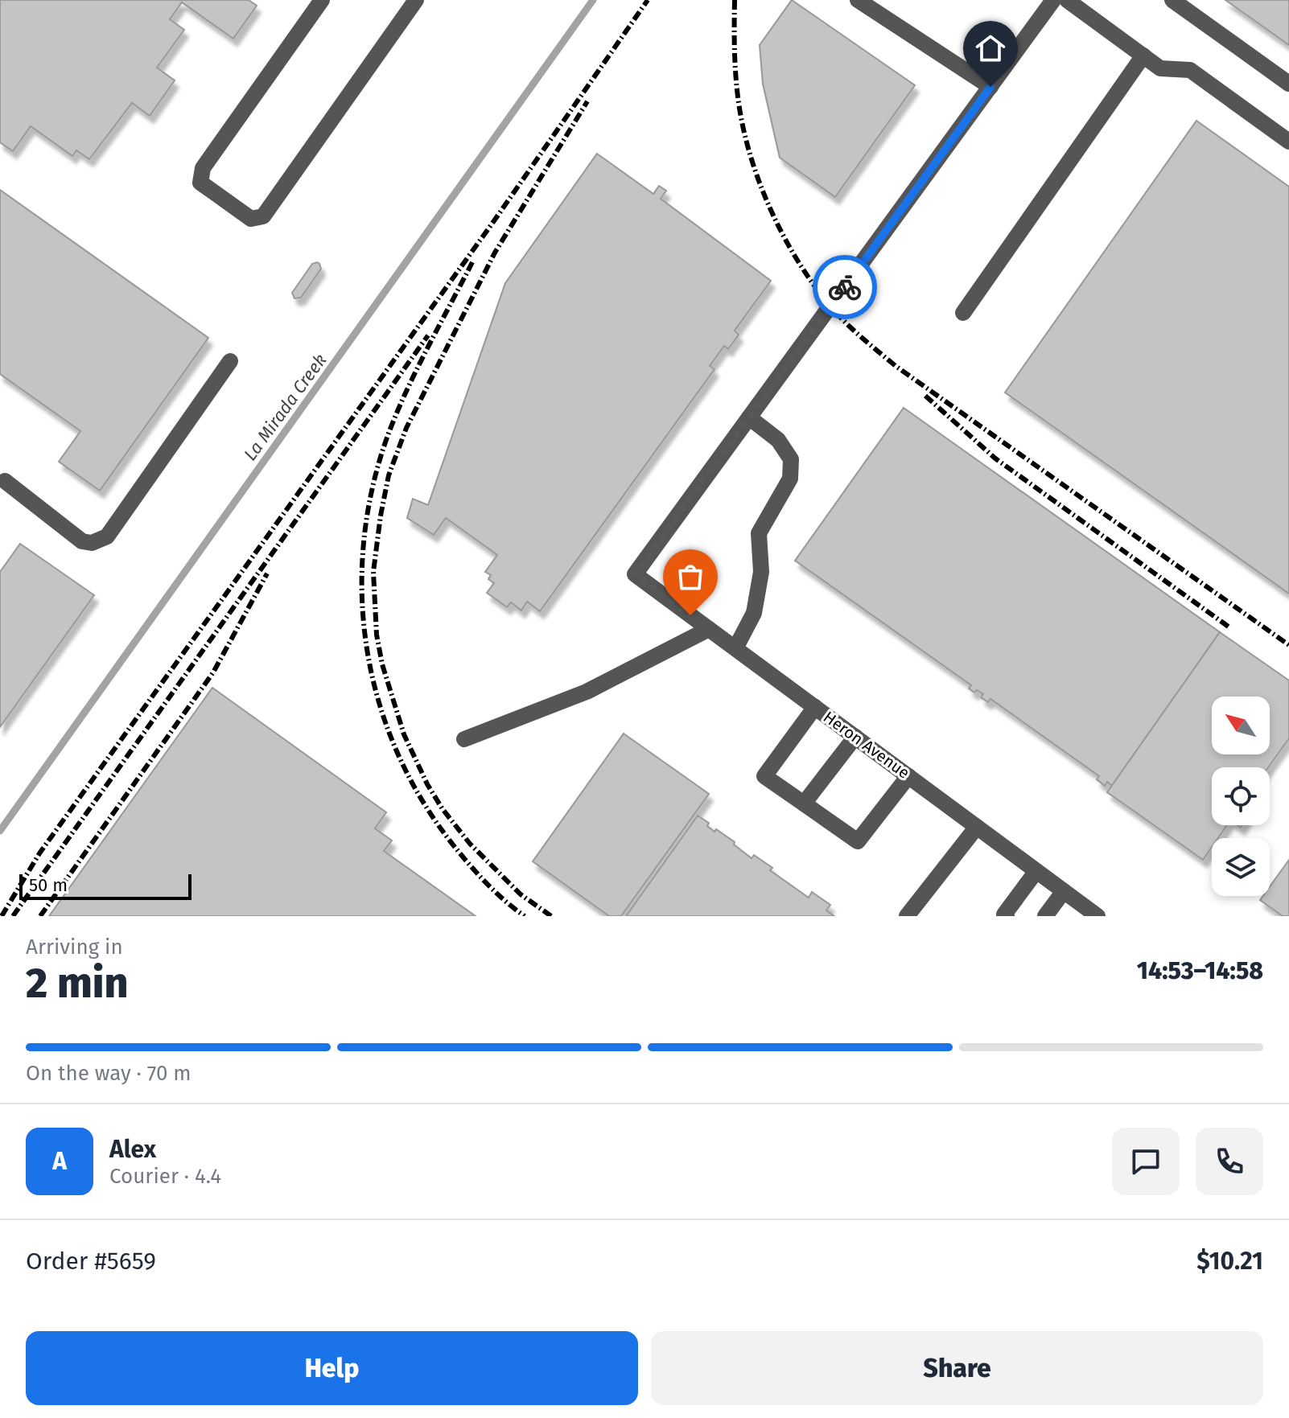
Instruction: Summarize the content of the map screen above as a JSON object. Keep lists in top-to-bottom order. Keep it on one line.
{"streets":{"street":["Heron Avenue"]},"water":["La Mirada Creek"],"scale_bar":"50 m","north":"top left","page":{"scale":"50 m","heading":["2 min","Arriving in","14:53–14:58"],"panel":["Alex","Courier · 4.4","Order #5659","$10.21"],"bar":"On the way · 70 m","round":"A","buttons":["Help","Share"]}}
